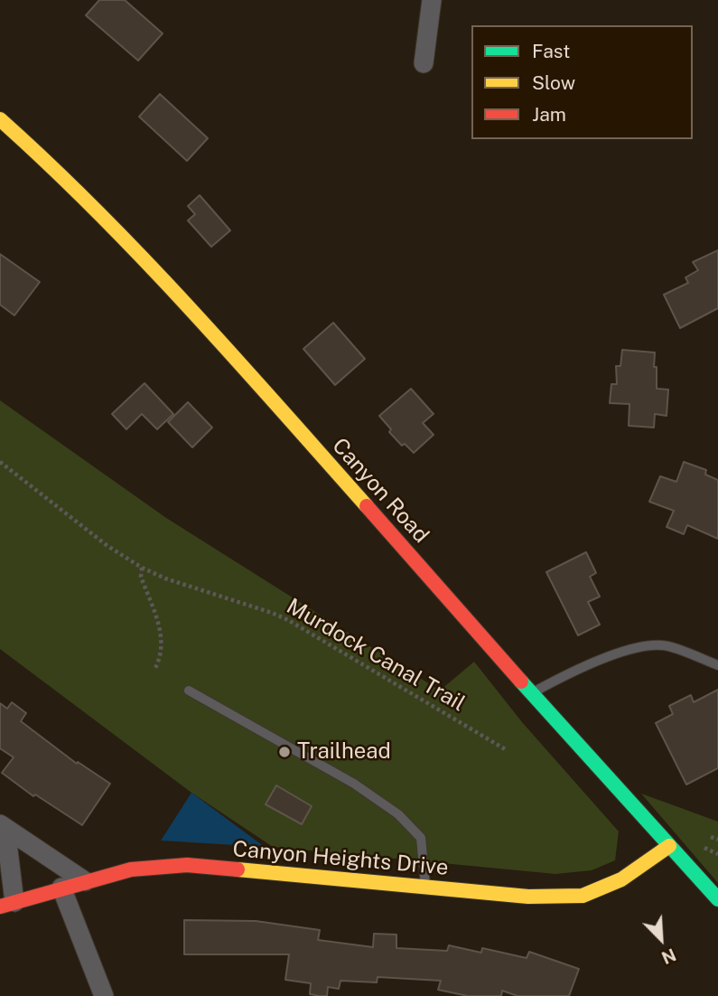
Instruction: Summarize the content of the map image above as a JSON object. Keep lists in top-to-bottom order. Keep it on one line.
{"streets":{"main road":["Canyon Road","Canyon Heights Drive"],"path":["Murdock Canal Trail"]},"crossings":[["Canyon Road","Canyon Heights Drive"]],"places":["Trailhead"],"legend":["Fast","Slow","Jam"],"north":"bottom right"}
